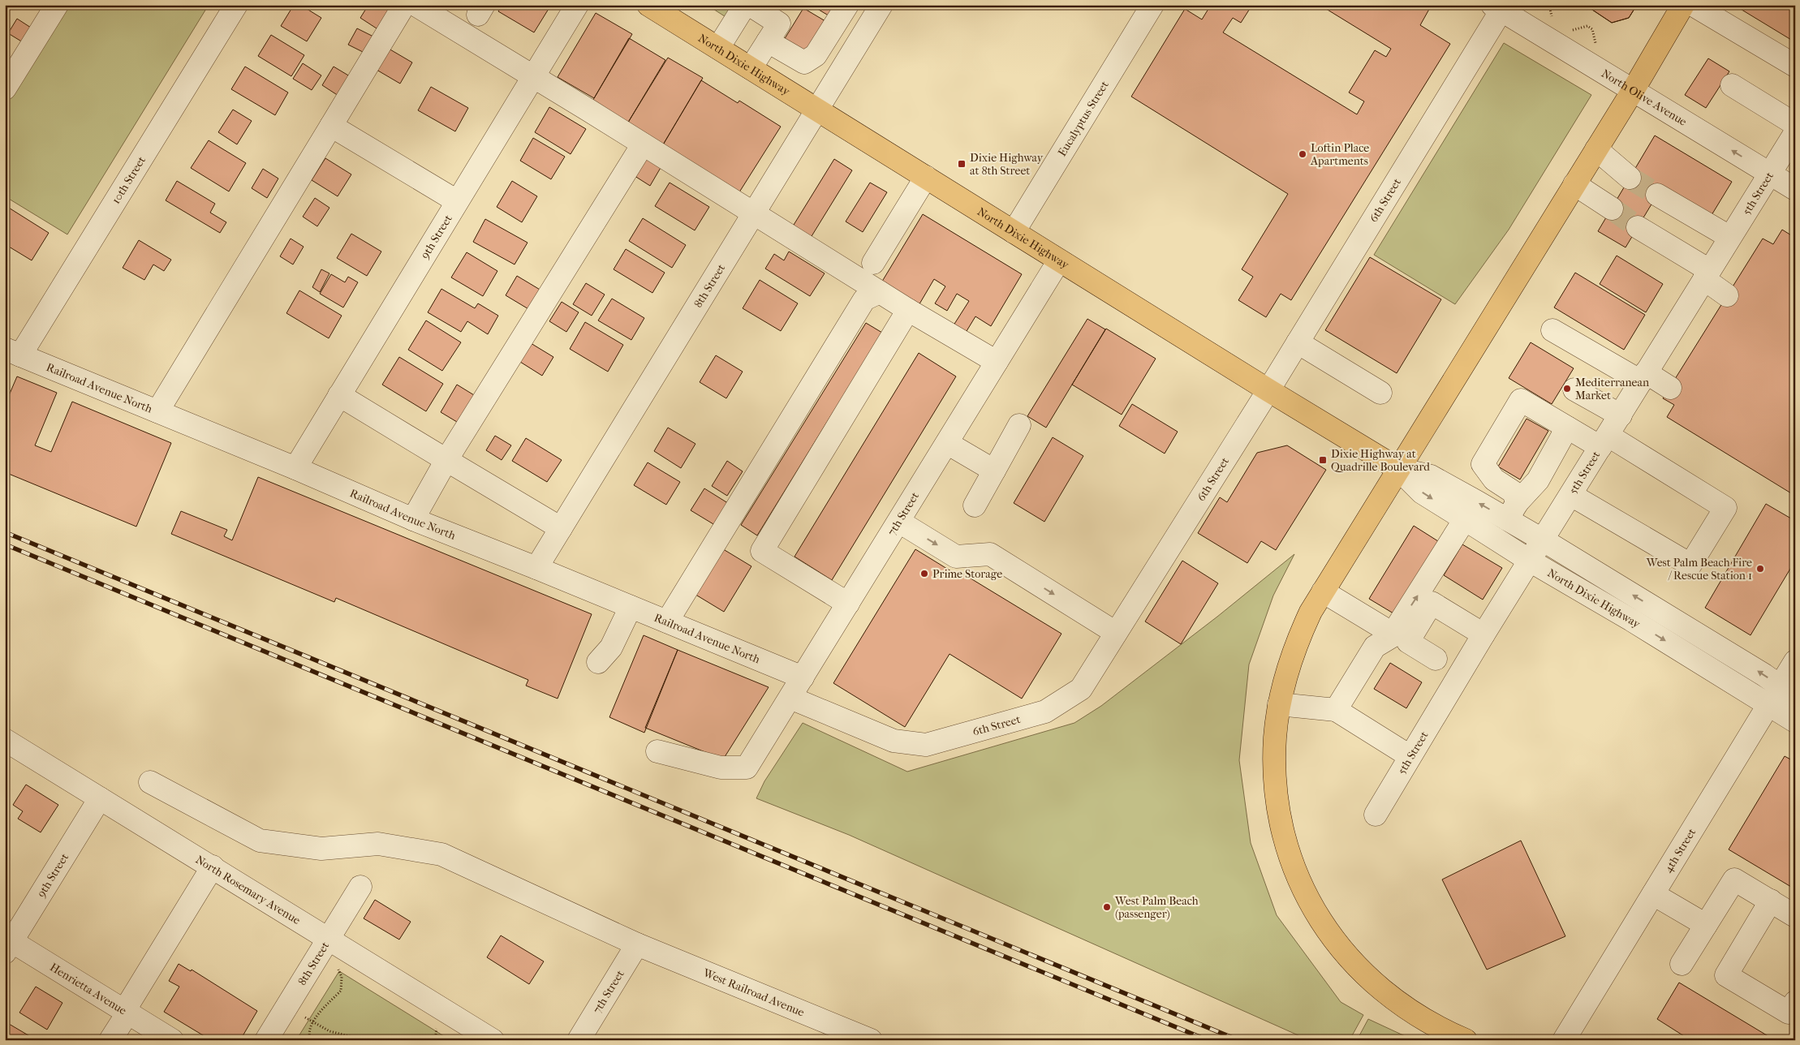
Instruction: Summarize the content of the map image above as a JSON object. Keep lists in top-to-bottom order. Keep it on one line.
{"streets":{"main road":["North Dixie Highway"],"street":["North Olive Avenue","Eucalyptus Street","10th Street","5th Street","6th Street","9th Street","8th Street","Railroad Avenue North","7th Street","4th Street","North Rosemary Avenue","Henrietta Avenue","West Railroad Avenue"]},"crossings":[["North Dixie Highway","Eucalyptus Street"],["North Dixie Highway","5th Street"],["North Dixie Highway","6th Street"],["North Dixie Highway","8th Street"],["North Dixie Highway","7th Street"],["North Dixie Highway","4th Street"],["North Olive Avenue","5th Street"],["North Olive Avenue","6th Street"],["10th Street","Railroad Avenue North"],["6th Street","7th Street"],["9th Street","Railroad Avenue North"],["9th Street","North Rosemary Avenue"],["9th Street","Henrietta Avenue"],["8th Street","Railroad Avenue North"],["8th Street","North Rosemary Avenue"],["Railroad Avenue North","7th Street"],["7th Street","West Railroad Avenue"]],"places":{"other":["Loftin Place Apartments","Mediterranean Market","West Palm Beach Fire / Rescue Station 1","Prime Storage","West Palm Beach (passenger)"],"transit":["Dixie Highway at 8th Street","Dixie Highway at Quadrille Boulevard"]}}
